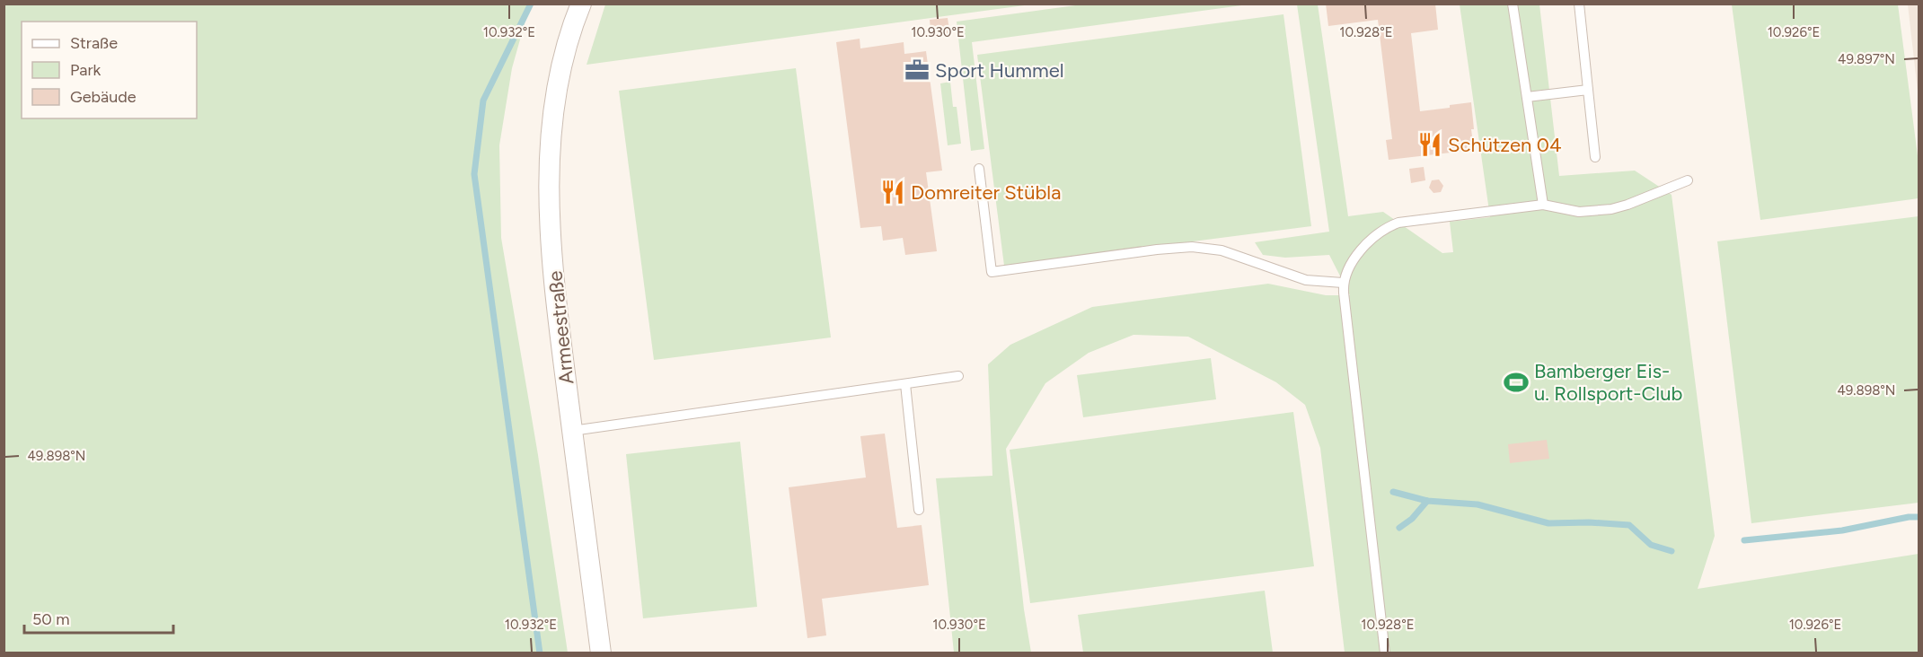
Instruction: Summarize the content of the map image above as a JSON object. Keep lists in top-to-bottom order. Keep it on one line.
{"streets":{"street":["Armeestraße"]},"places":{"office":["Sport Hummel"],"restaurant":["Schützen 04","Domreiter Stübla"],"sports":["Bamberger Eis- u. Rollsport-Club"]},"legend":["Straße","Park","Gebäude"],"scale_bar":"50 m","coordinates":["10.932°E","10.930°E","10.928°E","10.926°E","49.897°N","49.898°N"]}
